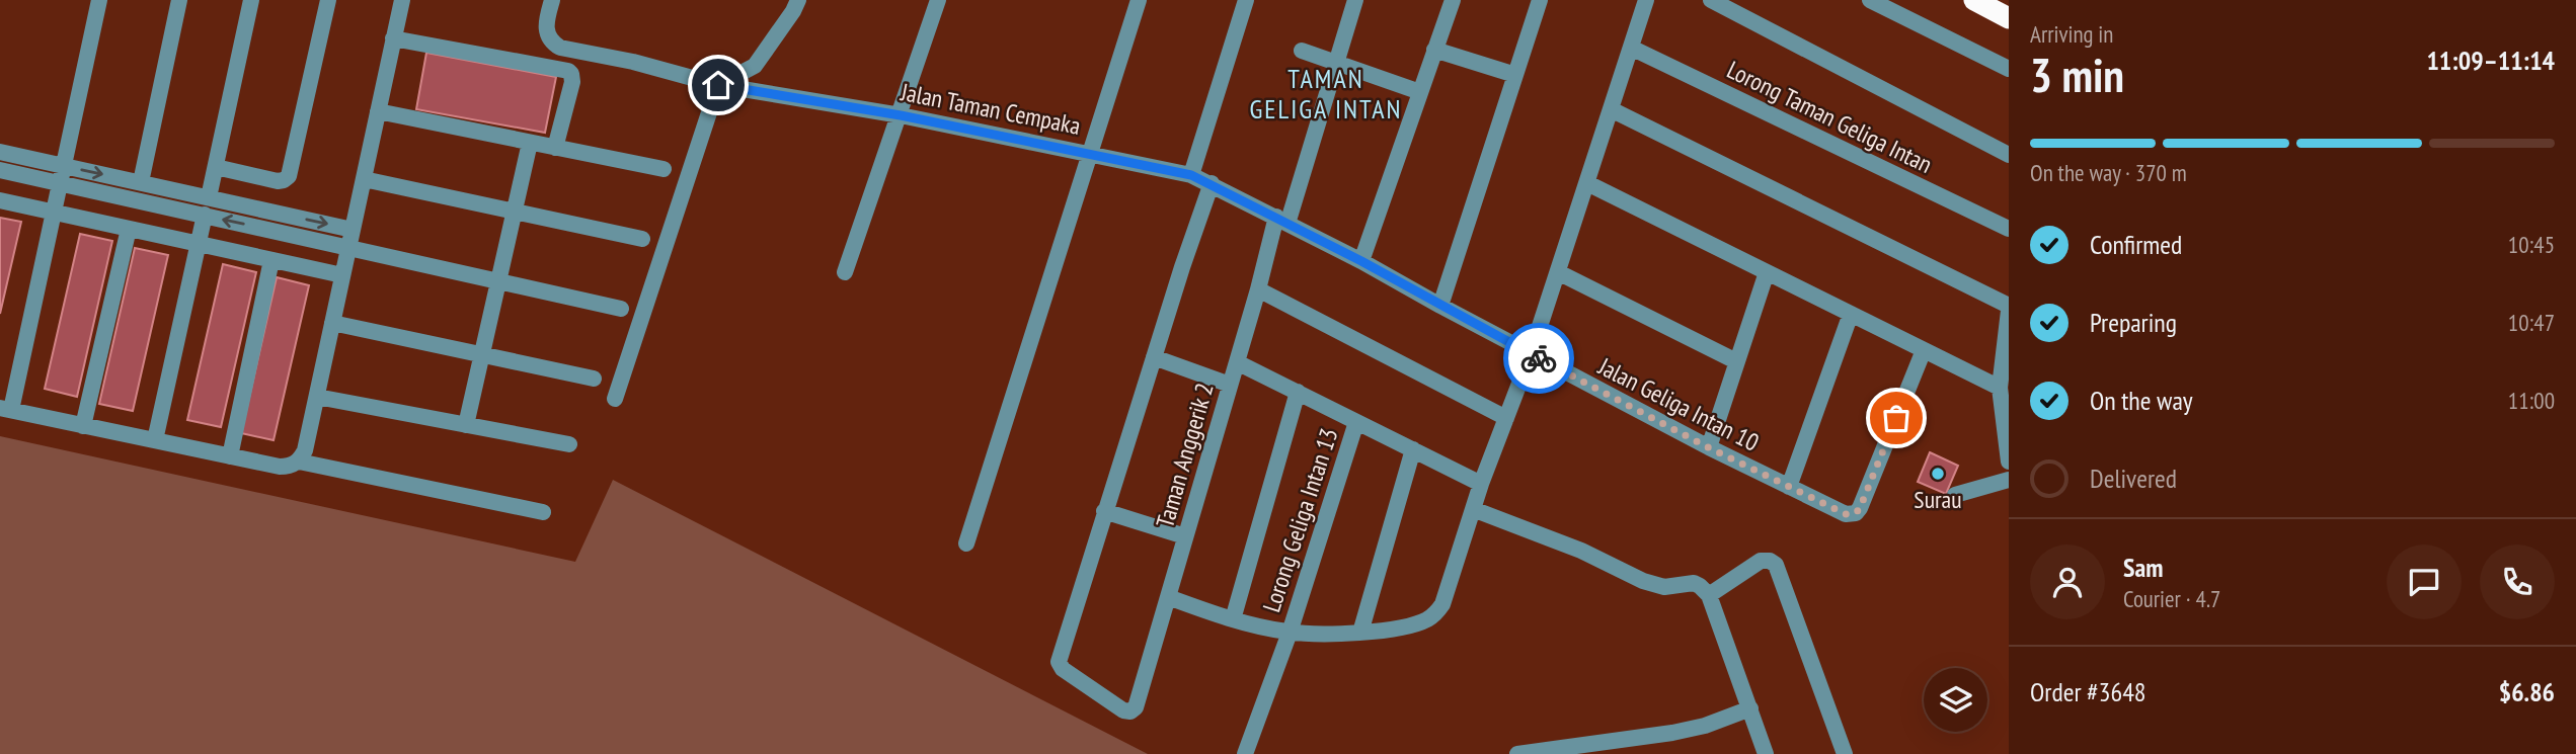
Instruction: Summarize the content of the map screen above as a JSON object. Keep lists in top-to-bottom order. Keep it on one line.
{"streets":{"street":["Jalan Taman Cempaka","Lorong Taman Geliga Intan","Jalan Geliga Intan 10","Taman Anggerik 2","Lorong Geliga Intan 13"]},"crossings":[["Jalan Taman Cempaka","Jalan Geliga Intan 10"],["Jalan Geliga Intan 10","Taman Anggerik 2"]],"districts":["TAMAN GELIGA INTAN"],"places":["Surau"],"page":{"heading":["3 min","Arriving in","11:09–11:14"],"panel":["Sam","Courier · 4.7","Order #3648","$6.86"],"bar":"On the way · 370 m","list":[["Confirmed","10:45"],["Preparing","10:47"],["On the way","11:00"],"Delivered"]}}
